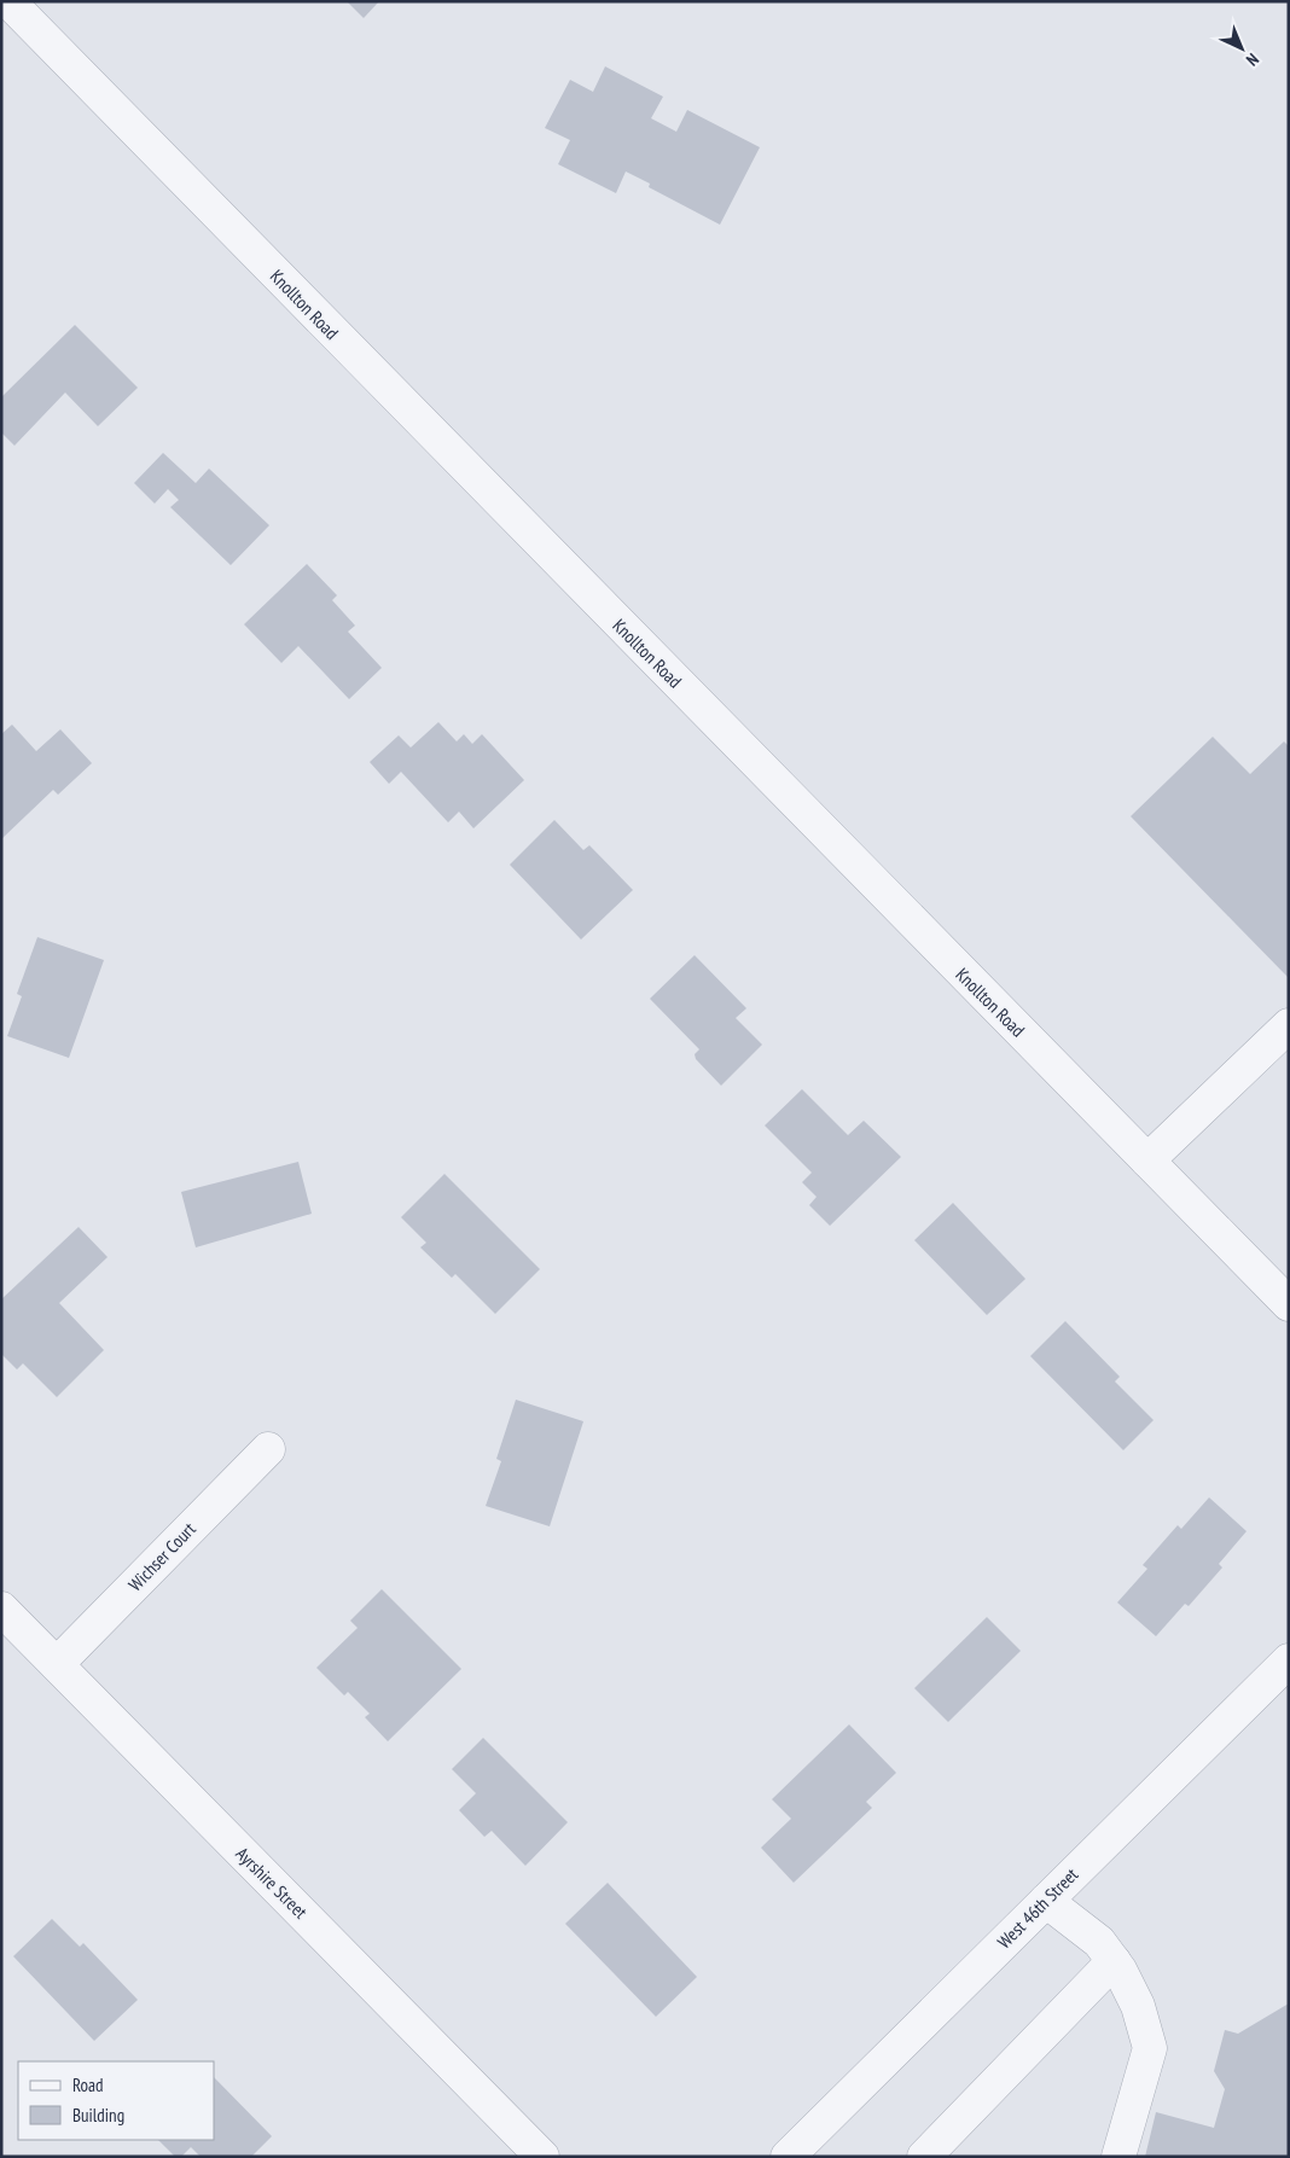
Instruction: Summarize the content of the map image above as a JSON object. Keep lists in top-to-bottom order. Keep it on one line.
{"streets":{"street":["Knollton Road","Wichser Court","Ayrshire Street","West 46th Street"]},"crossings":[["Wichser Court","Ayrshire Street"]],"legend":["Road","Building"],"north":"bottom right"}
